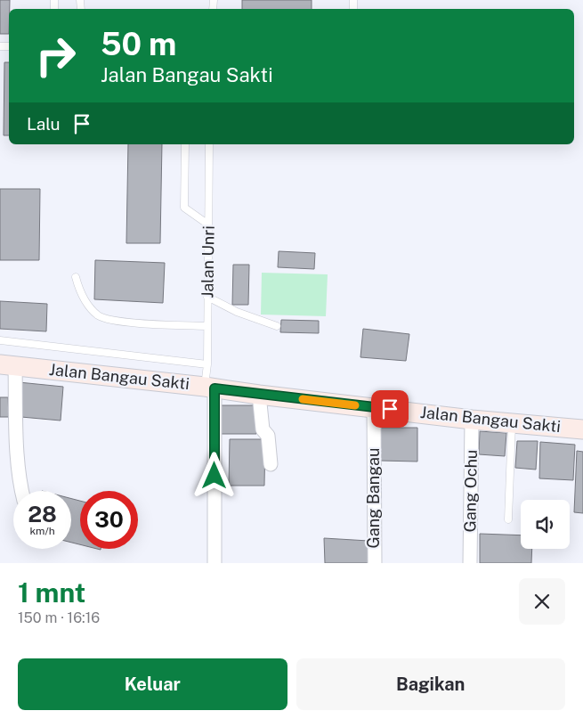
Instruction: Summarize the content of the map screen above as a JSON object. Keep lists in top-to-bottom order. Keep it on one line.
{"streets":{"street":["Jalan Bangau Sakti","Gang Ochu","Gang Bangau"],"lane":["Jalan Unri"]},"crossings":[["Jalan Unri","Jalan Bangau Sakti"],["Jalan Bangau Sakti","Gang Ochu"],["Jalan Bangau Sakti","Gang Bangau"]],"page":{"turn":["50 m","Jalan Bangau Sakti"],"then":"Lalu","speed":"28 km/h","limit":"30","heading":["1 mnt","150 m · 16:16"],"buttons":["Keluar","Bagikan"]}}
